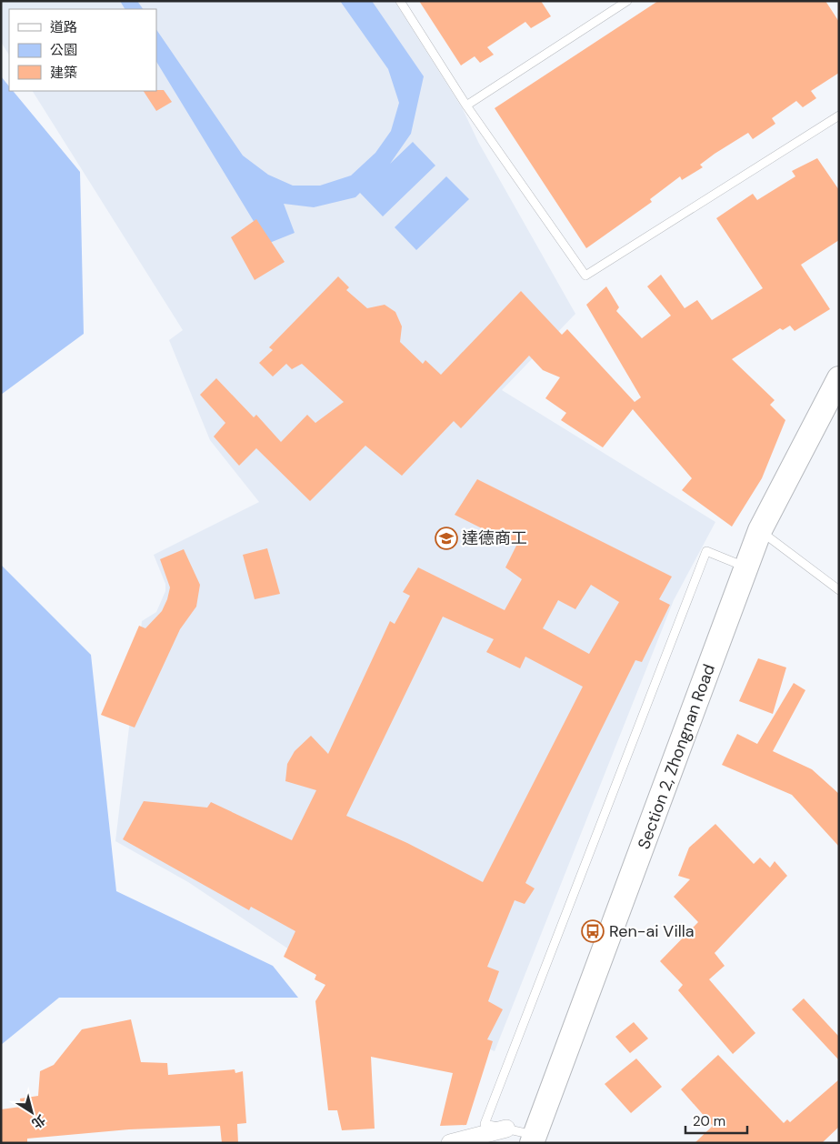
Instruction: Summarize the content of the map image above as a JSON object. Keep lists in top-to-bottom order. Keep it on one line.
{"streets":{"main road":["Section 2, Zhongnan Road"]},"places":{"school or university":["達德商工"],"bus stop":["Ren-ai Villa"]},"legend":["道路","公園","建築"],"scale_bar":"20 m","north":"bottom right"}
